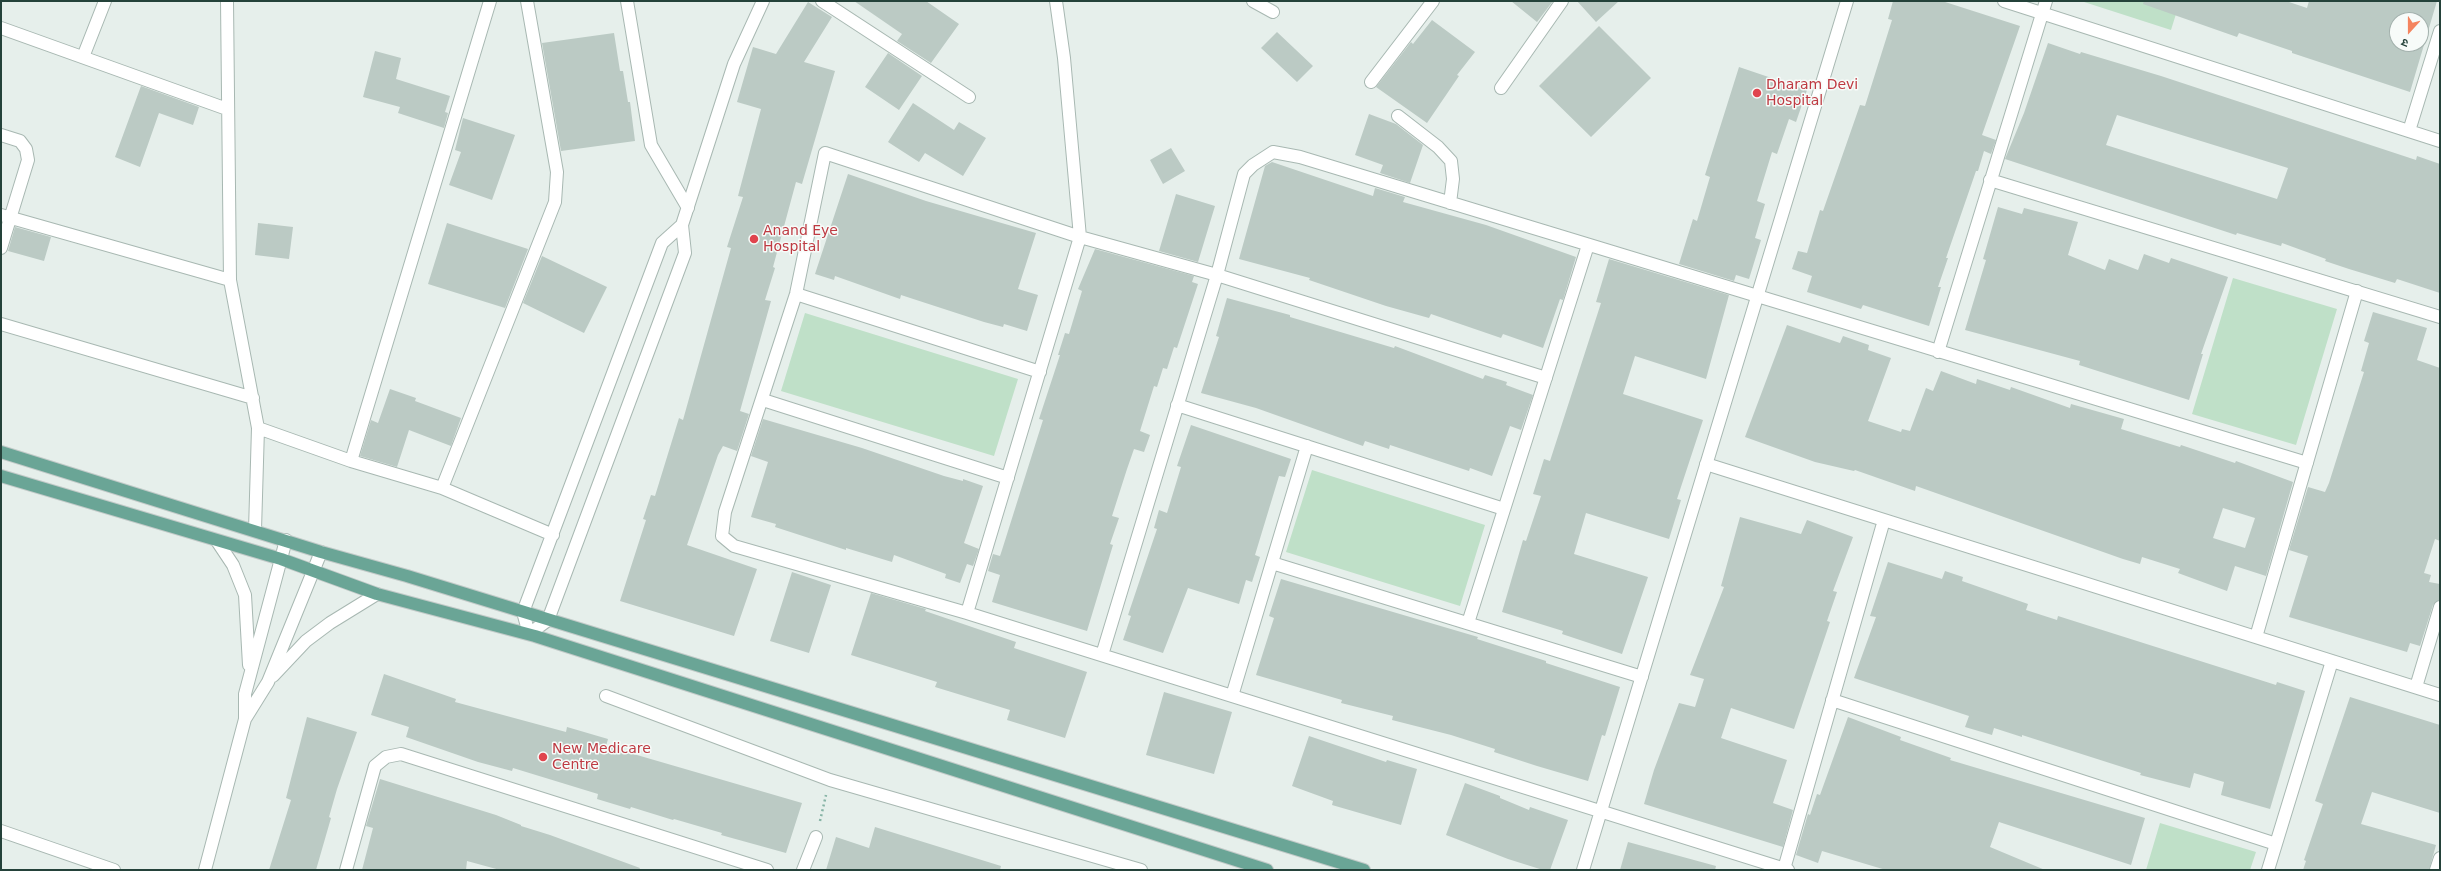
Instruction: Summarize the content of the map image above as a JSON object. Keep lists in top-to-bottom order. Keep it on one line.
{"places":["Dharam Devi Hospital","Anand Eye Hospital","New Medicare Centre"],"north":"bottom"}
